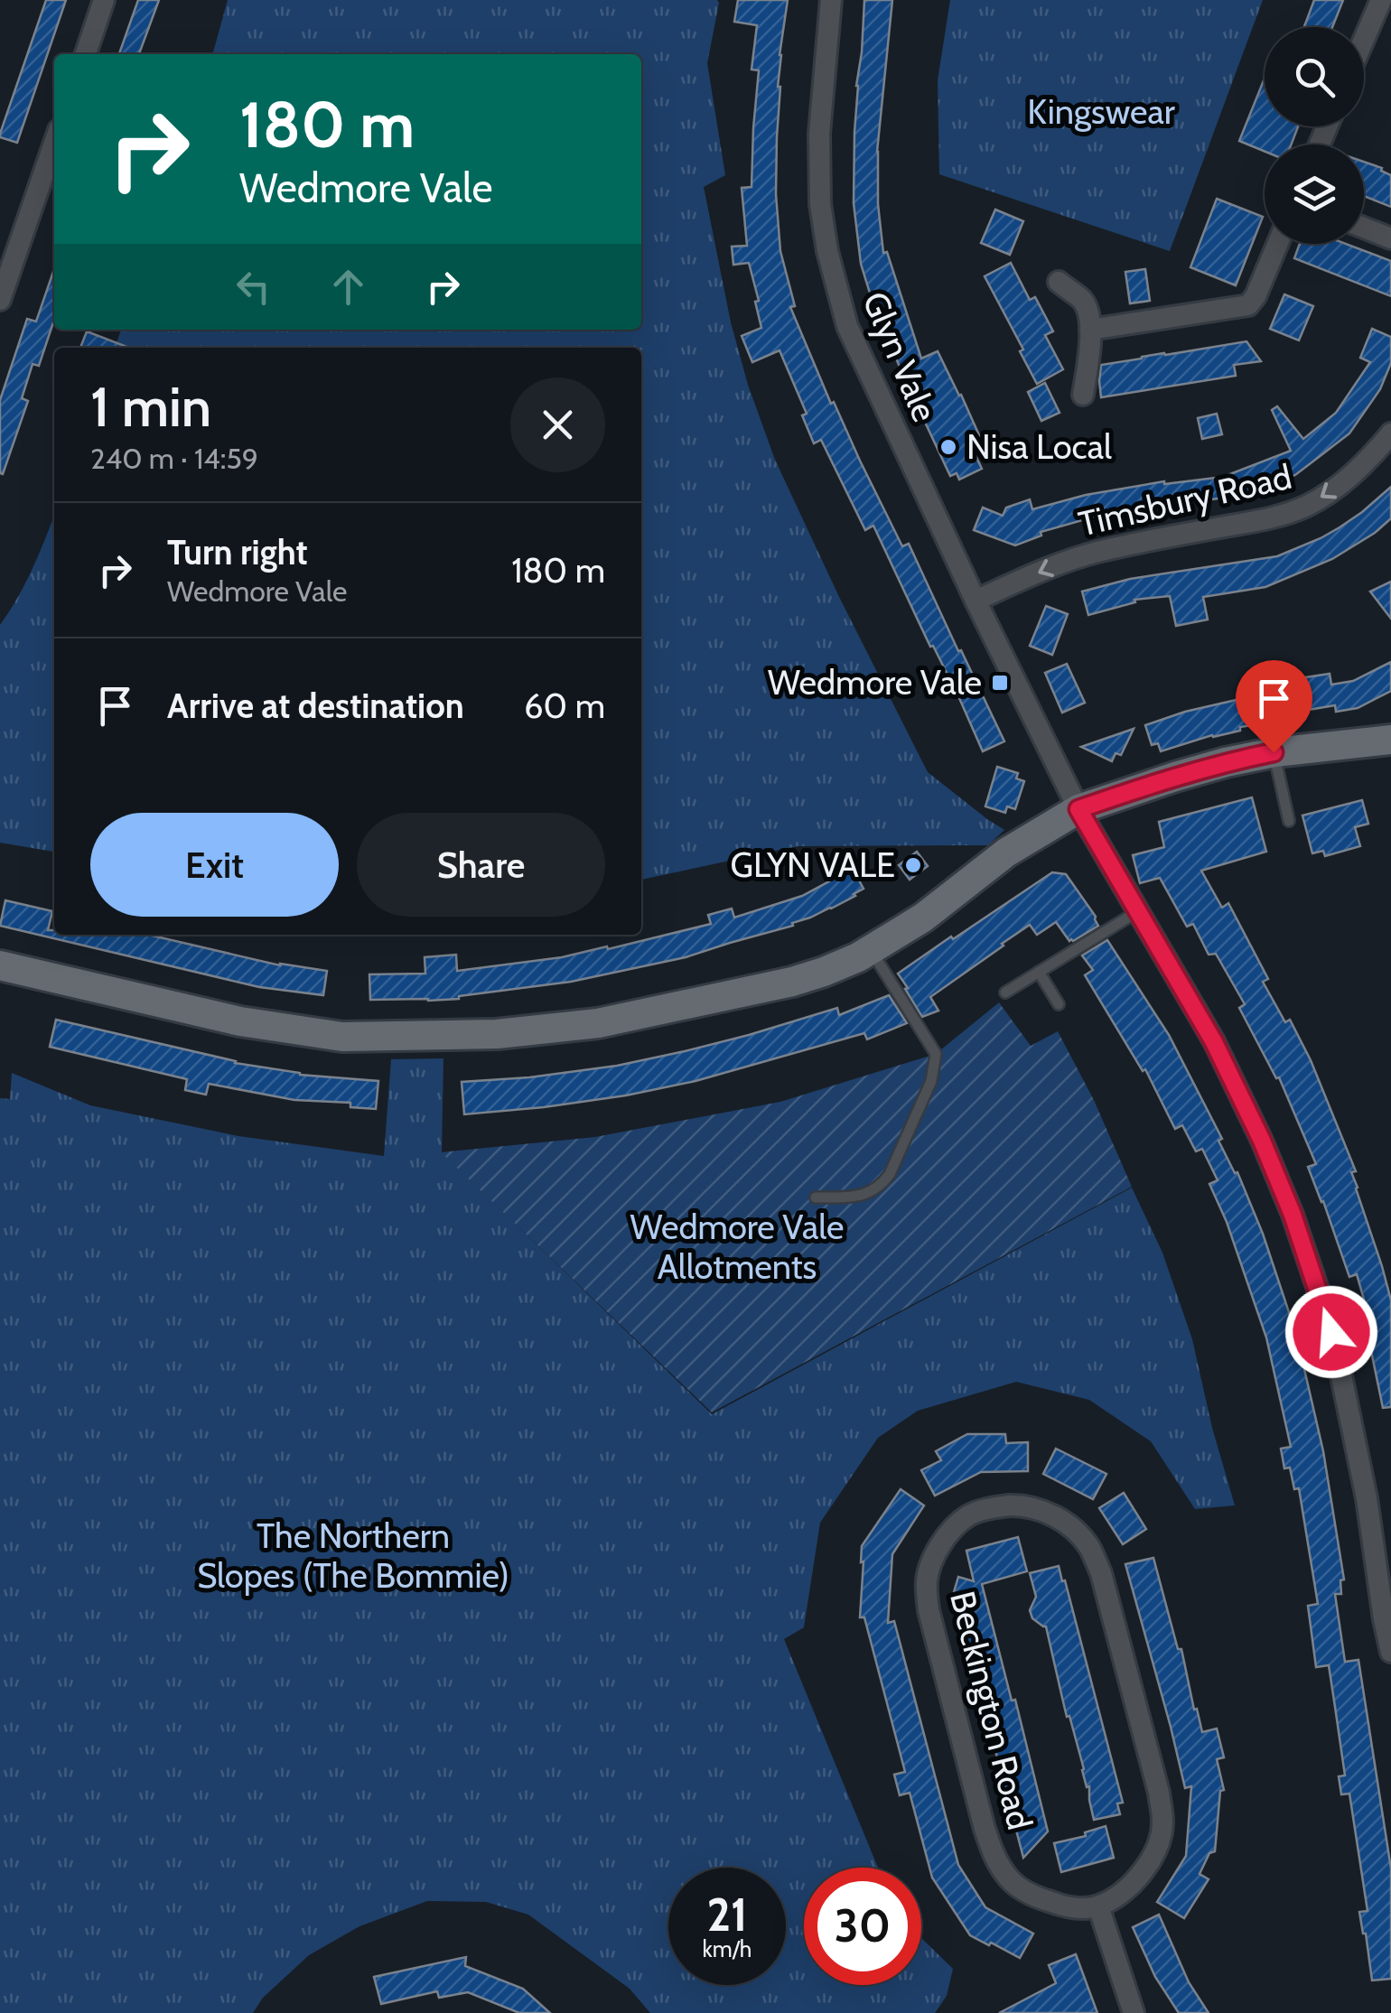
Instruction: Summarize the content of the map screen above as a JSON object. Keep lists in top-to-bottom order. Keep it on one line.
{"streets":{"street":["Glyn Vale","Timsbury Road","Beckington Road"]},"crossings":[["Glyn Vale","Timsbury Road"]],"one_way":["Timsbury Road"],"parks":["Kingswear","Wedmore Vale Allotments","The Northern Slopes (The Bommie)"],"places":{"other":["Nisa Local","GLYN VALE"],"transit":["Wedmore Vale"]},"page":{"turn":["180 m","Wedmore Vale"],"heading":["1 min","240 m · 14:59"],"list":[{"name":"Turn right","note":"Wedmore Vale","value":"180 m"},{"name":"Arrive at destination","value":"60 m"}],"buttons":["Exit","Share"],"speed":"21 km/h","limit":"30"}}
